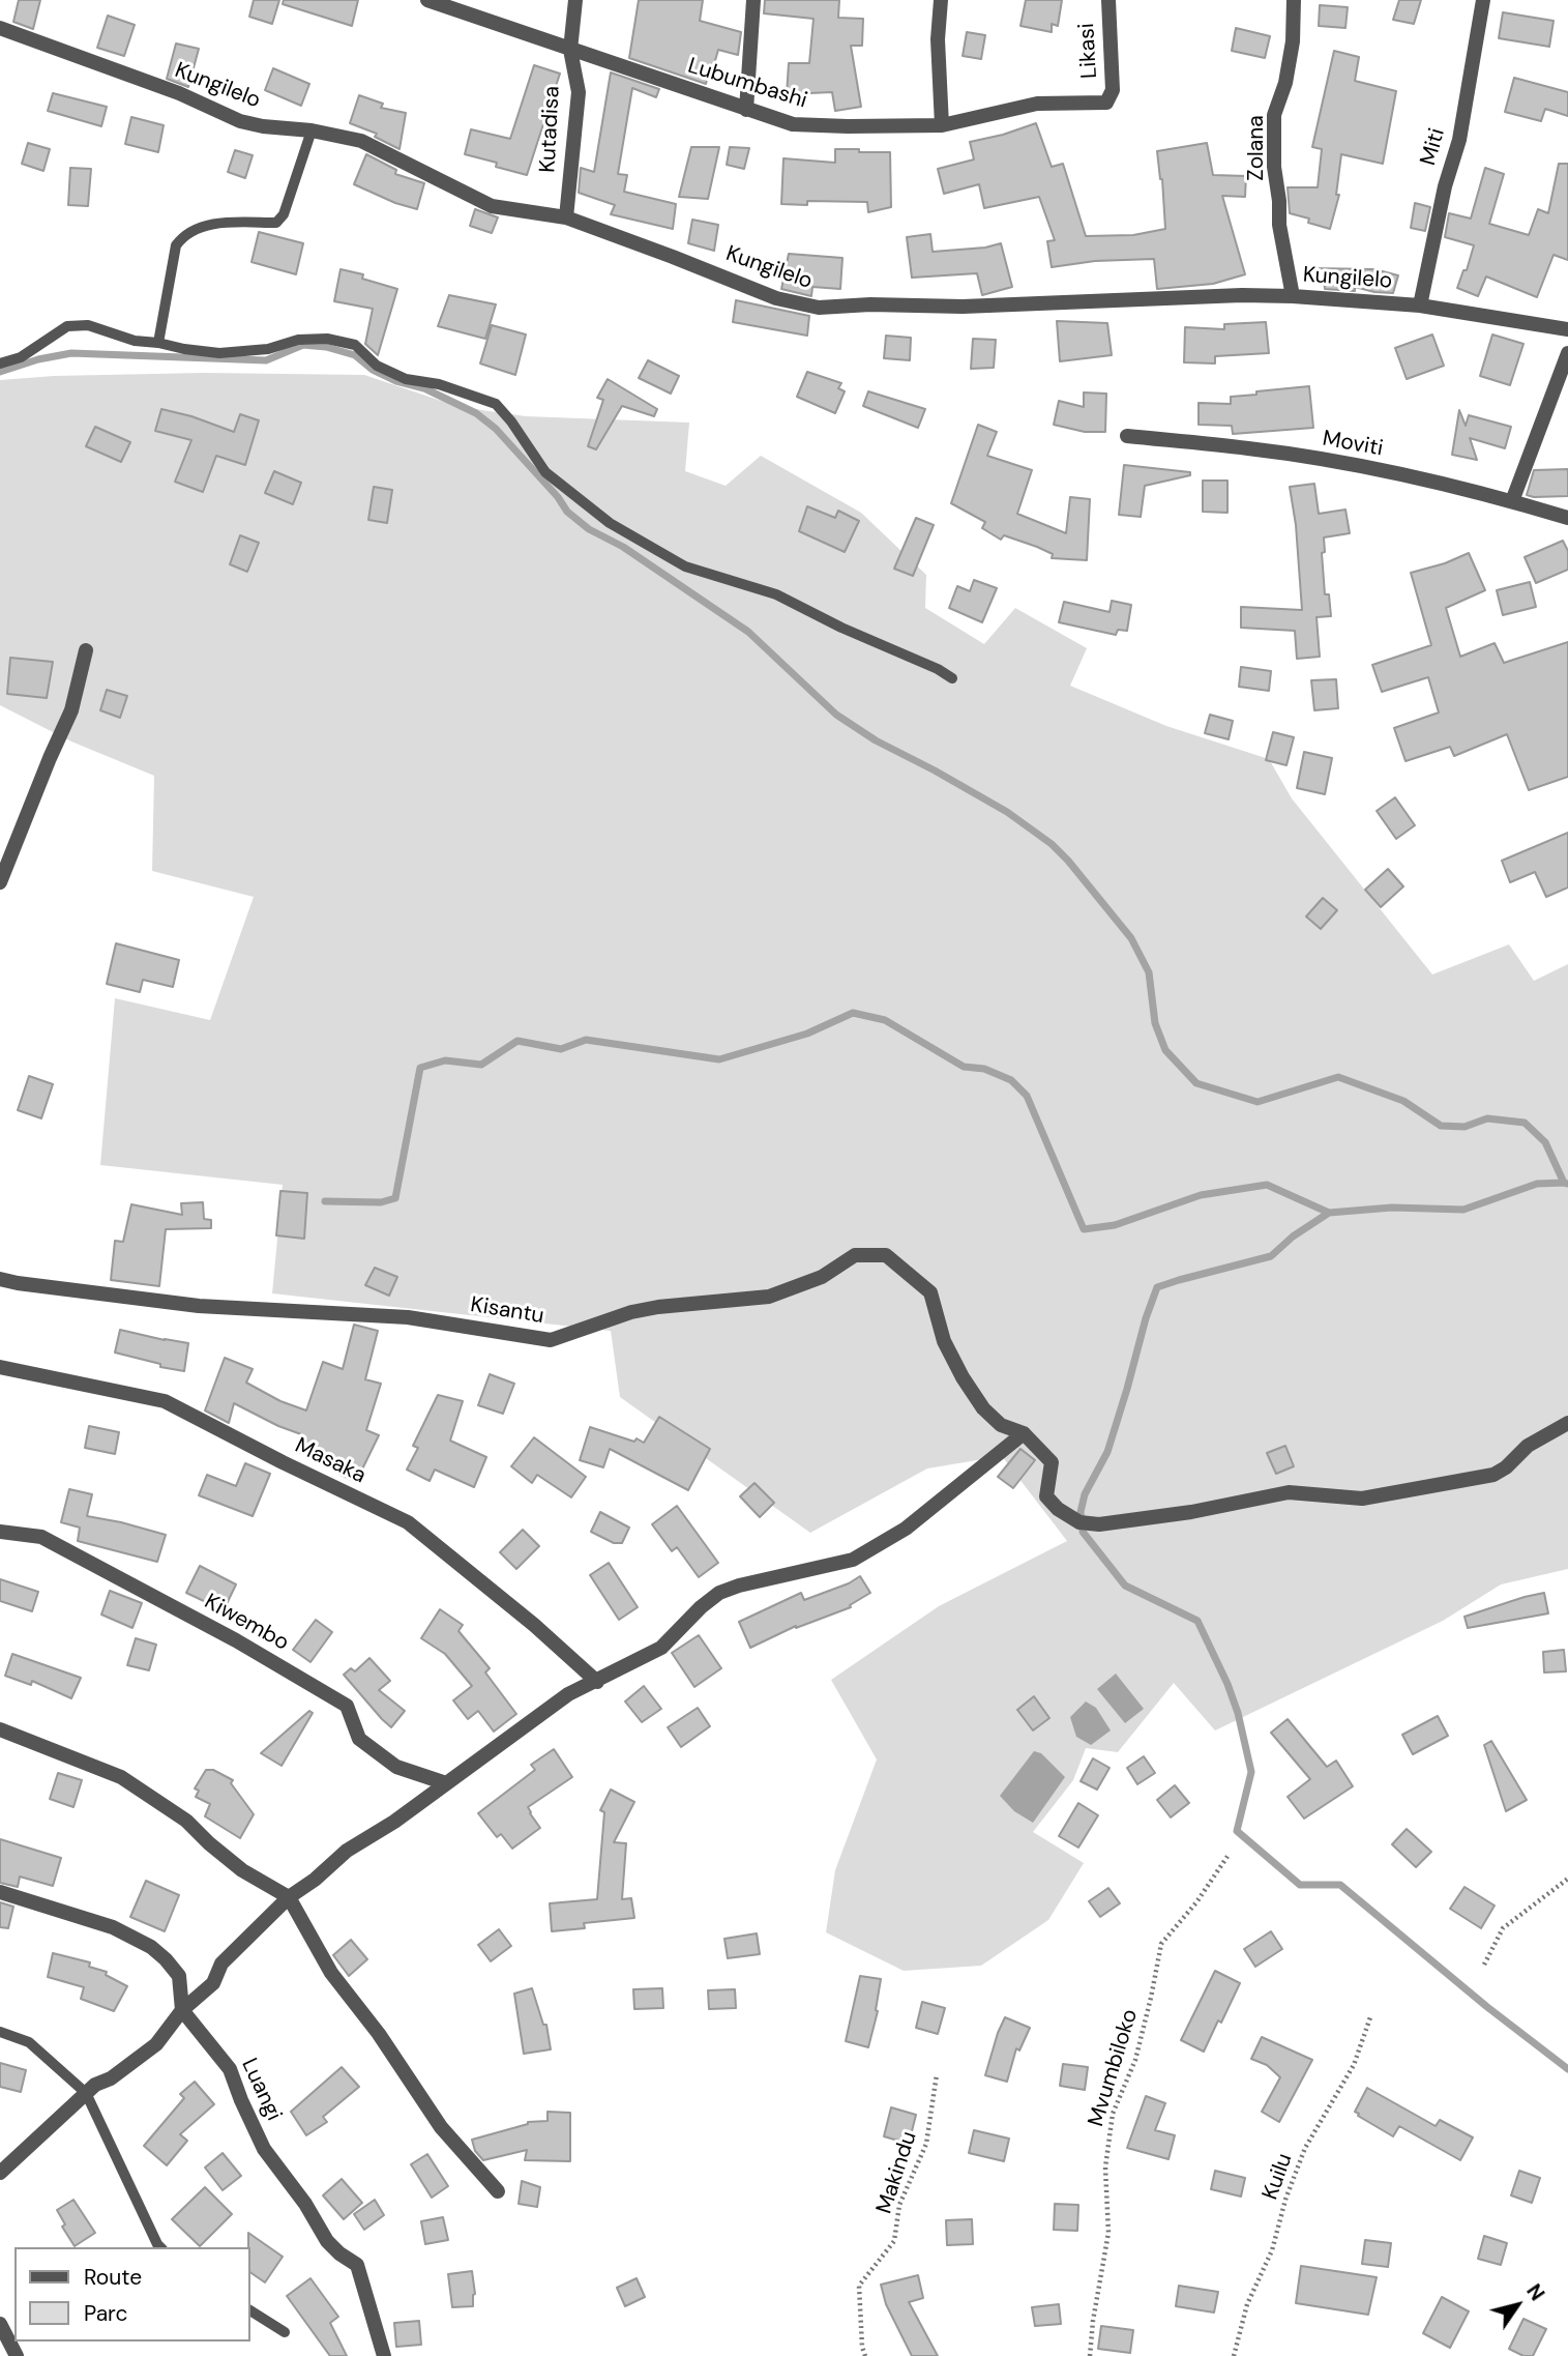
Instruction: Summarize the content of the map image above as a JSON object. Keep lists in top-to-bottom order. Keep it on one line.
{"streets":{"street":["Likasi","Lubumbashi","Kungilelo","Kutadisa","Miti","Zolana","Moviti","Kisantu","Masaka","Kiwembo","Luangi"],"path":["Mvumbiloko","Makindu","Kuilu"]},"crossings":[["Likasi","Lubumbashi"],["Lubumbashi","Kutadisa"],["Kungilelo","Kutadisa"],["Kungilelo","Miti"],["Kungilelo","Zolana"]],"legend":["Route","Parc"],"north":"top right"}
